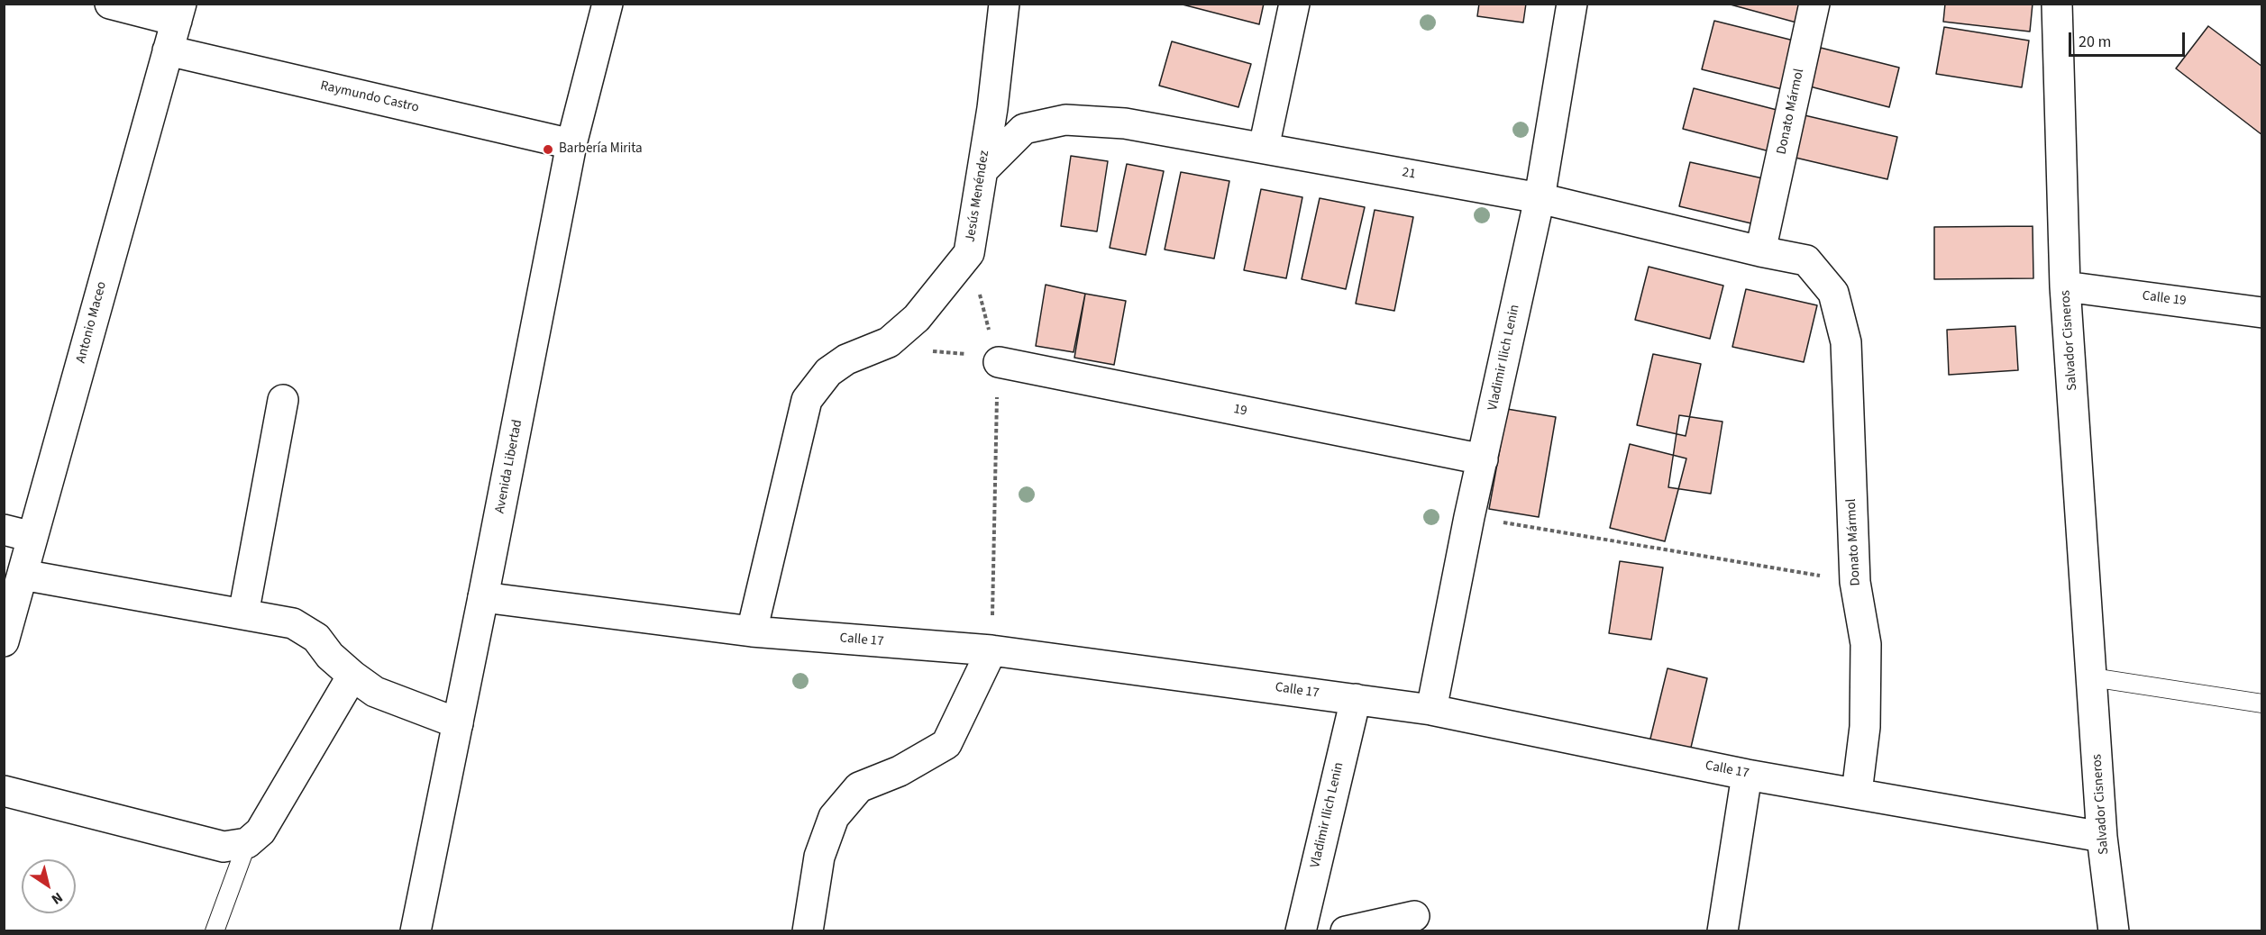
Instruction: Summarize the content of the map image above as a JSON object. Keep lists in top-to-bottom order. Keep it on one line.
{"streets":{"street":["Raymundo Castro","Donato Mármol","21","Jesús Menéndez","Calle 19","Antonio Maceo","Salvador Cisneros","Vladimir Ilich Lenin","19","Avenida Libertad","Calle 17"]},"crossings":[["Raymundo Castro","Antonio Maceo"],["Raymundo Castro","Avenida Libertad"],["Donato Mármol","21"],["Donato Mármol","Calle 17"],["21","Jesús Menéndez"],["21","Vladimir Ilich Lenin"],["Jesús Menéndez","Calle 17"],["Calle 19","Salvador Cisneros"],["Salvador Cisneros","Calle 17"],["Vladimir Ilich Lenin","19"],["Vladimir Ilich Lenin","Calle 17"],["Avenida Libertad","Calle 17"]],"places":["Barbería Mirita"],"scale_bar":"20 m","north":"bottom right"}
